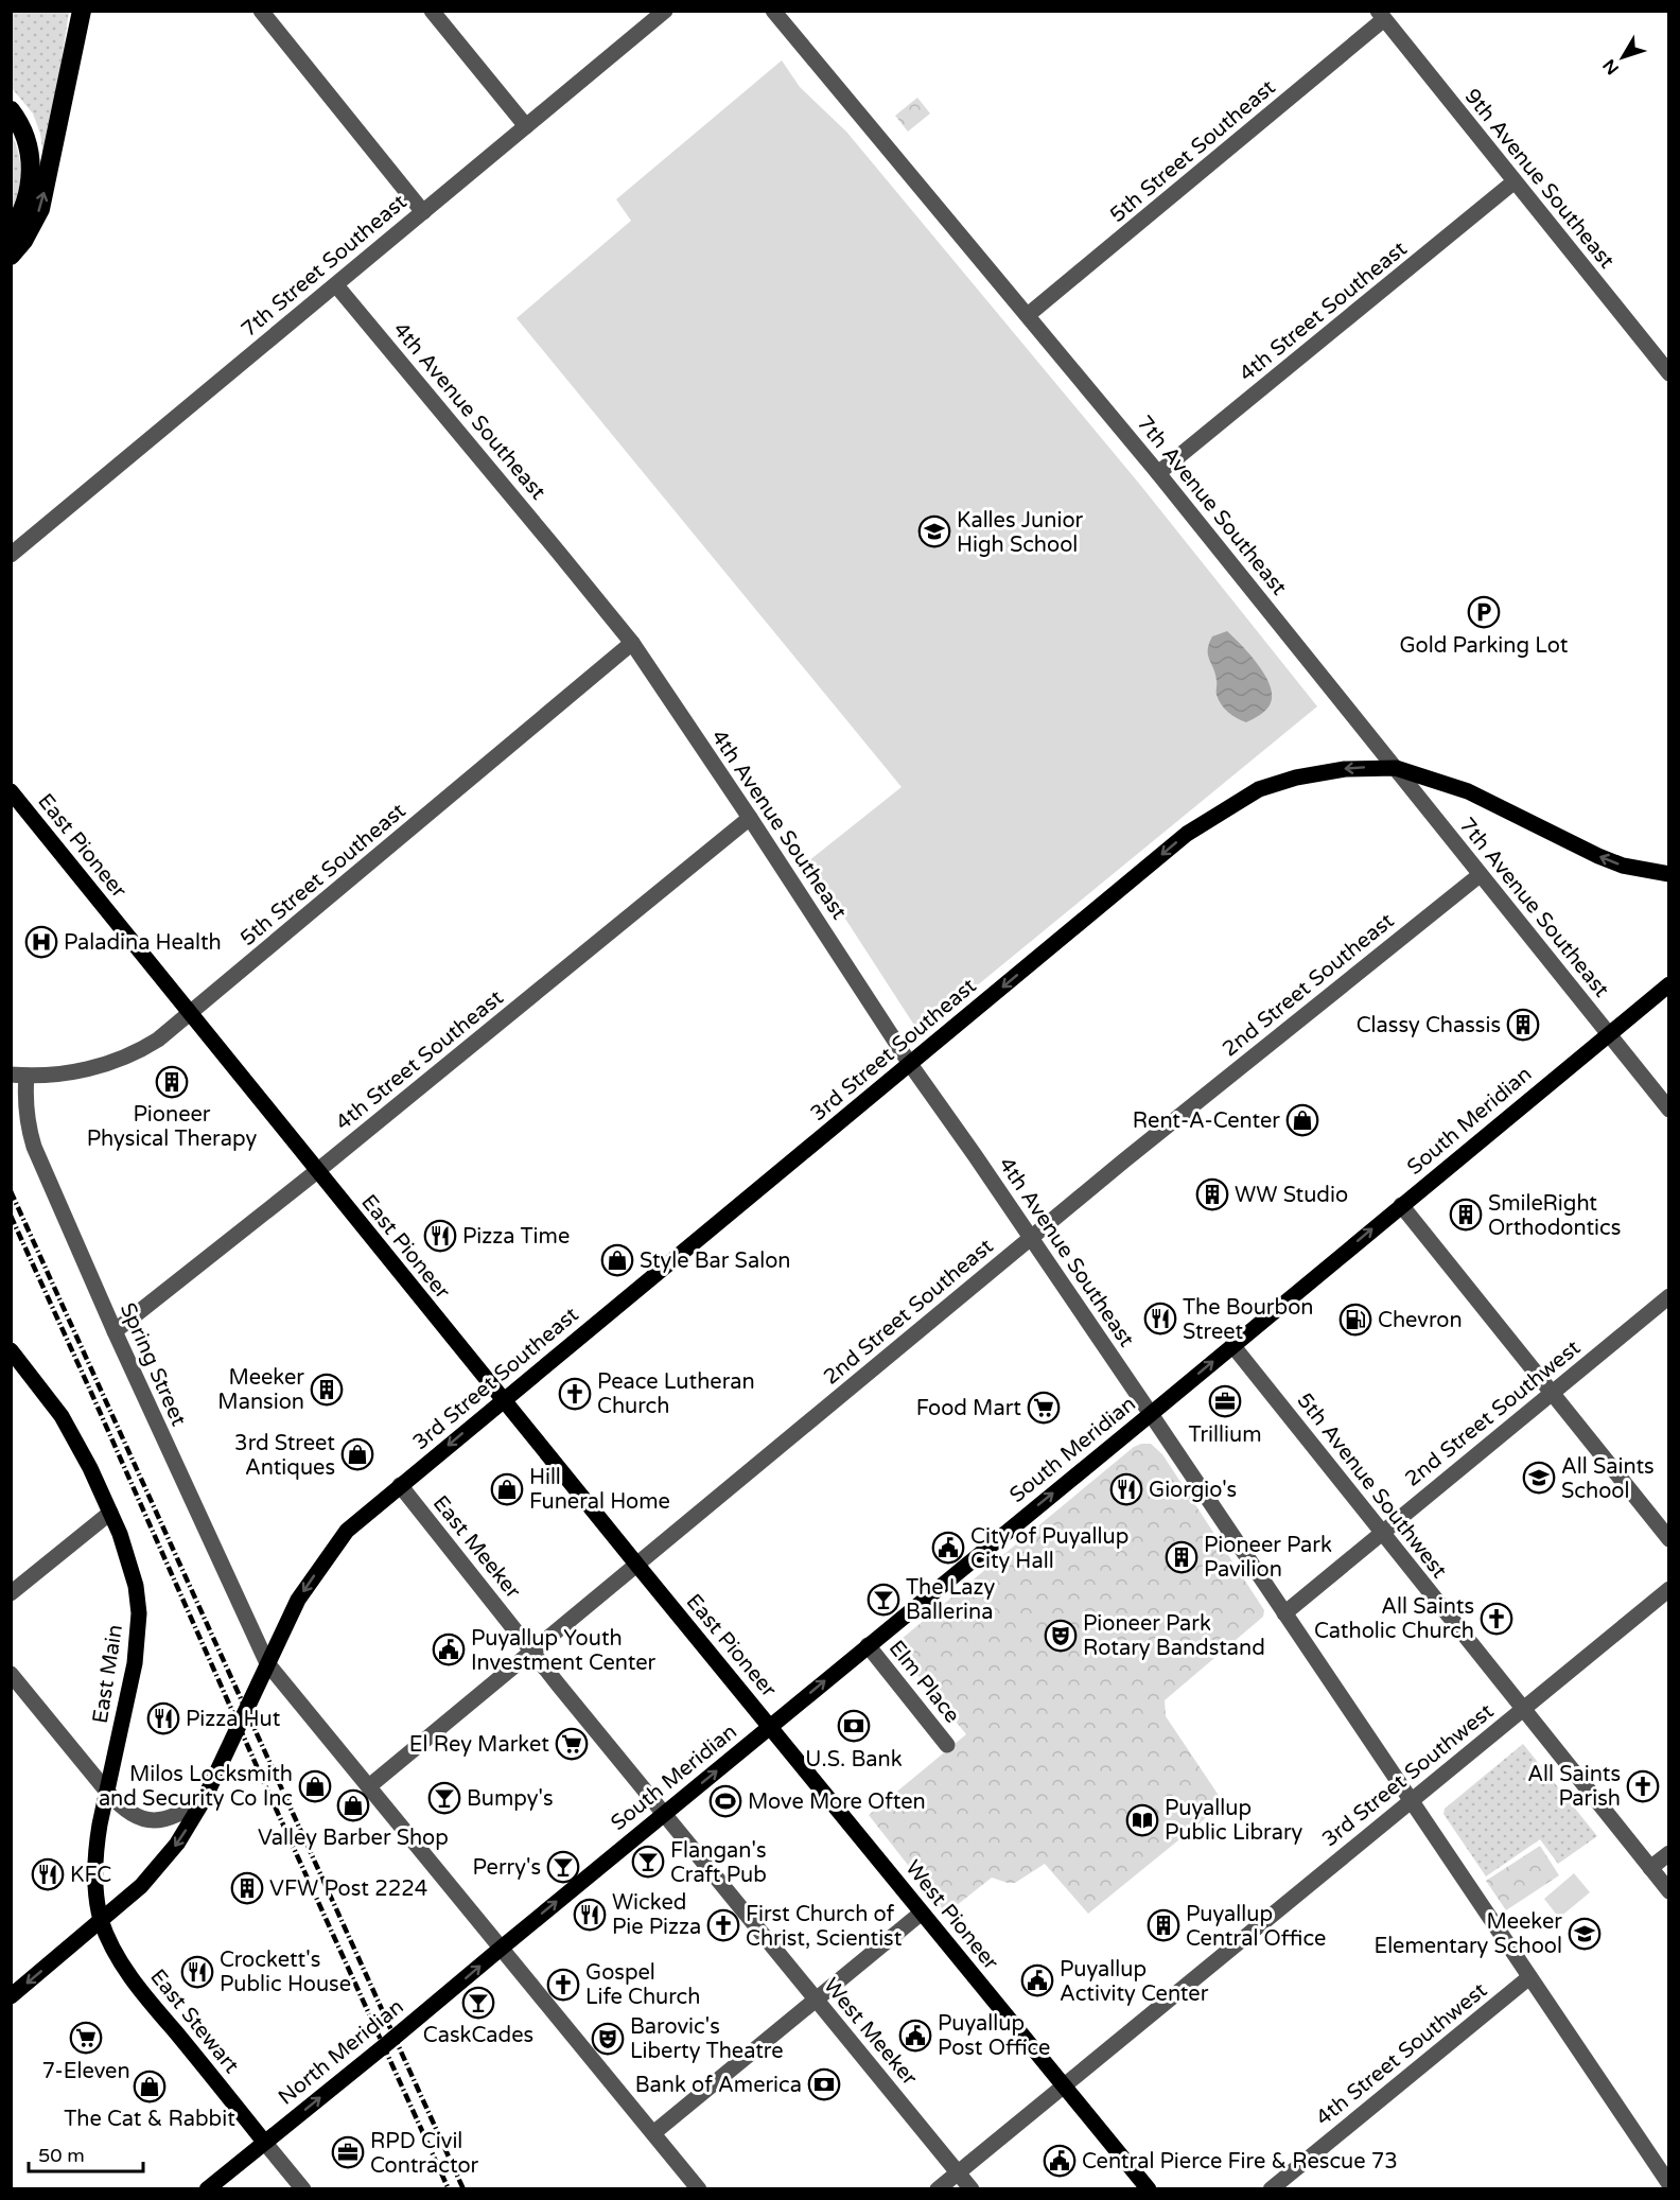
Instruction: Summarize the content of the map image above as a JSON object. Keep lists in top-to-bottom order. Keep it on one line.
{"streets":{"main road":["East Pioneer","3rd Street Southeast","South Meridian","East Main","West Pioneer","East Stewart","North Meridian"],"street":["5th Street Southeast","9th Avenue Southeast","7th Street Southeast","4th Street Southeast","4th Avenue Southeast","7th Avenue Southeast","2nd Street Southeast","Spring Street","2nd Street Southwest","5th Avenue Southwest","East Meeker","Elm Place","3rd Street Southwest","West Meeker","4th Street Southwest"]},"crossings":[["5th Street Southeast","9th Avenue Southeast"],["5th Street Southeast","4th Avenue Southeast"],["5th Street Southeast","7th Avenue Southeast"],["5th Street Southeast","East Pioneer"],["5th Street Southeast","Spring Street"],["9th Avenue Southeast","4th Street Southeast"],["7th Street Southeast","4th Avenue Southeast"],["4th Street Southeast","4th Avenue Southeast"],["4th Street Southeast","7th Avenue Southeast"],["4th Street Southeast","East Pioneer"],["4th Street Southeast","Spring Street"],["4th Avenue Southeast","2nd Street Southeast"],["4th Avenue Southeast","3rd Street Southeast"],["4th Avenue Southeast","South Meridian"],["4th Avenue Southeast","2nd Street Southwest"],["4th Avenue Southeast","3rd Street Southwest"],["4th Avenue Southeast","4th Street Southwest"],["7th Avenue Southeast","2nd Street Southeast"],["7th Avenue Southeast","3rd Street Southeast"],["7th Avenue Southeast","South Meridian"],["East Pioneer","2nd Street Southeast"],["East Pioneer","3rd Street Southeast"],["East Pioneer","South Meridian"],["East Pioneer","West Pioneer"],["2nd Street Southeast","East Meeker"],["3rd Street Southeast","Spring Street"],["3rd Street Southeast","East Meeker"],["3rd Street Southeast","East Main"],["3rd Street Southeast","East Stewart"],["South Meridian","5th Avenue Southwest"],["South Meridian","East Meeker"],["South Meridian","Elm Place"],["South Meridian","West Pioneer"],["South Meridian","West Meeker"],["South Meridian","North Meridian"],["2nd Street Southwest","5th Avenue Southwest"],["5th Avenue Southwest","3rd Street Southwest"],["East Meeker","West Meeker"],["East Main","East Stewart"],["3rd Street Southwest","West Pioneer"],["3rd Street Southwest","West Meeker"],["East Stewart","North Meridian"]],"one_way":["3rd Street Southeast","South Meridian","North Meridian"],"places":{"school or university":["Kalles Junior High School","All Saints School","Meeker Elementary School"],"parking":["Gold Parking Lot"],"hospital":["Paladina Health"],"building":["Classy Chassis","Pioneer Physical Therapy","WW Studio","SmileRight Orthodontics","Meeker Mansion","Pioneer Park Pavilion","VFW Post 2224","Puyallup Central Office"],"shop":["Rent-A-Center","Style Bar Salon","3rd Street Antiques","Hill Funeral Home","Milos Locksmith and Security Co Inc","Valley Barber Shop","The Cat & Rabbit"],"restaurant":["Pizza Time","The Bourbon Street","Giorgio's","Pizza Hut","KFC","Wicked Pie Pizza","Crockett's Public House"],"fuel station":["Chevron"],"church":["Peace Lutheran Church","All Saints Catholic Church","All Saints Parish","First Church of Christ, Scientist","Gospel Life Church"],"office":["Trillium","RPD Civil Contractor"],"supermarket":["Food Mart","El Rey Market","7-Eleven"],"public building":["City of Puyallup City Hall","Puyallup Youth Investment Center","Puyallup Activity Center","Puyallup Post Office","Central Pierce Fire & Rescue 73"],"bar":["The Lazy Ballerina","Bumpy's","Flangan's Craft Pub","Perry's","CaskCades"],"theatre":["Pioneer Park Rotary Bandstand","Barovic's Liberty Theatre"],"bank":["U.S. Bank","Bank of America"],"sports":["Move More Often"],"library":["Puyallup Public Library"]},"scale_bar":"50 m","north":"bottom left"}
